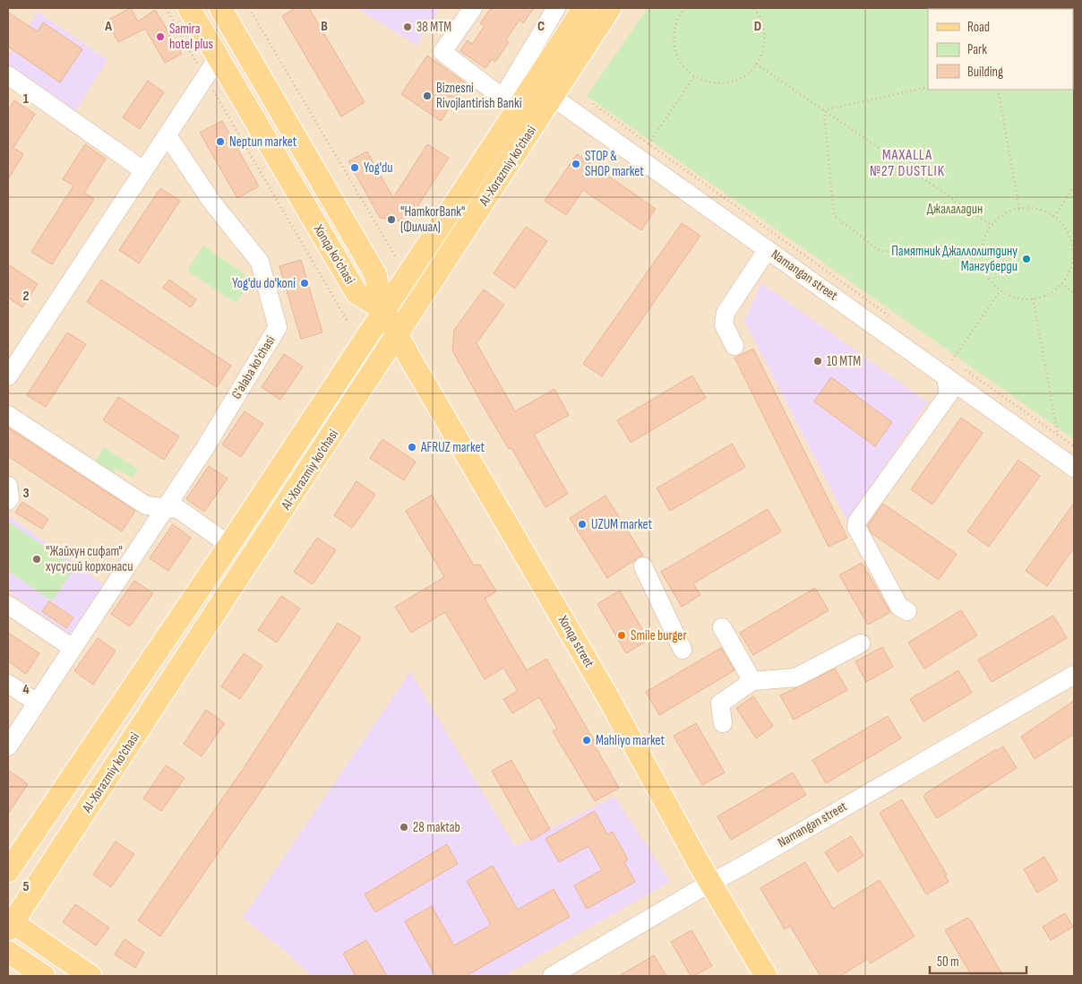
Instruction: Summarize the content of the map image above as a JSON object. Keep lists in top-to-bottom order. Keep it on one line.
{"streets":{"main road":["Al-Xorazmiy ko’chasi","Xonqa ko'chasi","Xonqa street"],"street":["Namangan street","G'alaba ko'chasi"]},"crossings":[["Al-Xorazmiy ko’chasi","Xonqa ko'chasi"],["Al-Xorazmiy ko’chasi","Namangan street"],["Al-Xorazmiy ko’chasi","Xonqa street"],["Xonqa ko'chasi","Xonqa street"],["Namangan street","Xonqa street"]],"districts":["MAXALLA №27 DUSTLIK"],"parks":["Джалаладин"],"places":["38 MTM","Samira hotel plus","Biznesni Rivojlantirish Banki","Neptun market","STOP & SHOP market","Yog'du","\"HamkorBank\" (Филиал)","Памятник Джаллолитдину Мангуберди","Yog'du do'koni","10 MTM","AFRUZ market","UZUM market","\"Жайхун сифат\" хусусий корхонаси","Smile burger","Mahliyo market","28 maktab"],"legend":["Road","Park","Building"],"scale_bar":"50 m","grid":{"columns":["A","B","C","D"],"rows":["1","2","3","4","5"]}}
